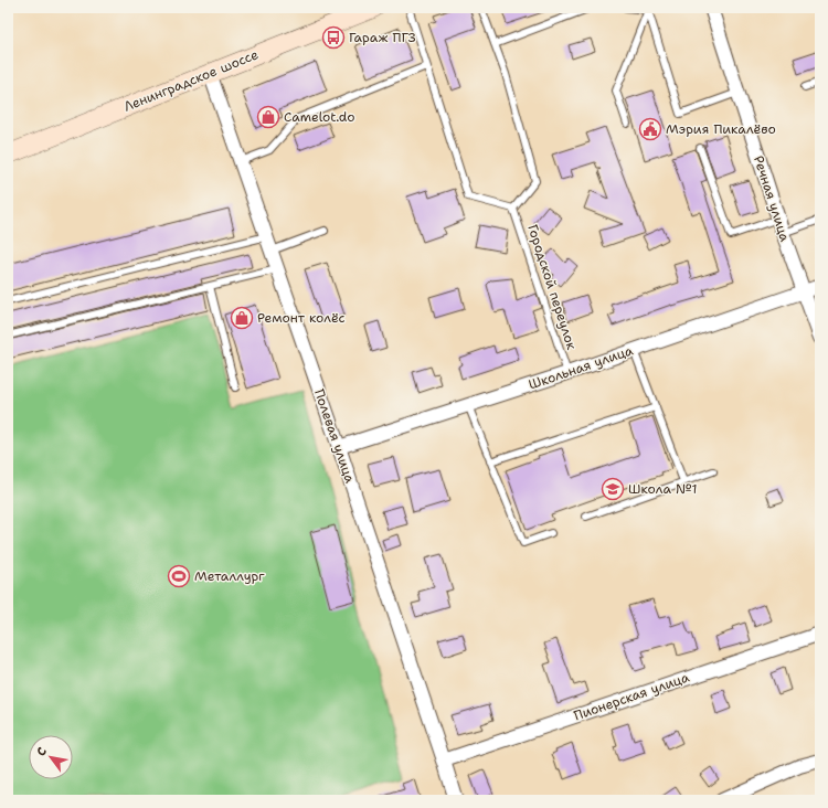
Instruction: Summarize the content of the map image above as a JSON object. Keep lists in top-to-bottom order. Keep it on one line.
{"streets":{"main road":["Ленинградское шоссе"],"street":["Речная улица","Школьная улица","Полевая улица","Пионерская улица"],"lane":["Городской переулок"]},"crossings":[["Ленинградское шоссе","Полевая улица"],["Речная улица","Школьная улица"],["Городской переулок","Школьная улица"],["Школьная улица","Полевая улица"],["Полевая улица","Пионерская улица"]],"places":{"bus stop":["Гараж ПГЗ"],"shop":["Camelot.do","Ремонт колёс"],"public building":["Мэрия Пикалёво"],"school or university":["Школа №1"],"sports":["Металлург"]},"north":"top left"}
